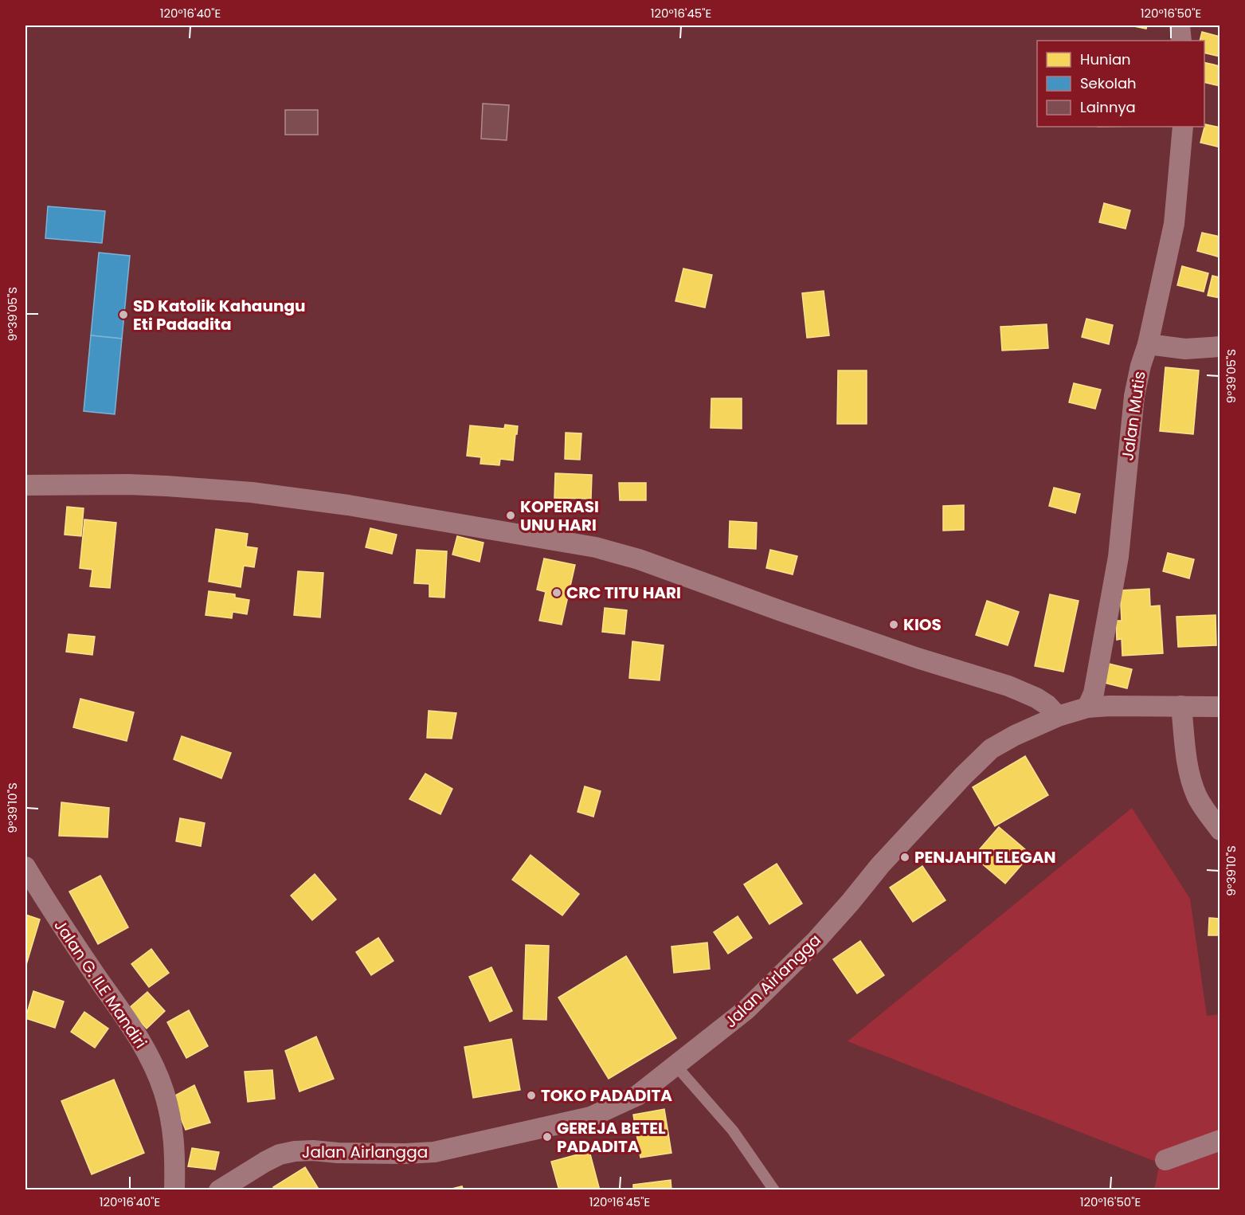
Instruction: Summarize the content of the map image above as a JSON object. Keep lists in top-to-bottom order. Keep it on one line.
{"streets":{"street":["Jalan Mutis","Jalan Airlangga","Jalan G. ILE Mandiri"]},"crossings":[["Jalan Mutis","Jalan Airlangga"]],"places":["SD Katolik Kahaungu Eti Padadita","KOPERASI UNU HARI","CRC TITU HARI","KIOS","PENJAHIT ELEGAN","TOKO PADADITA","GEREJA BETEL PADADITA"],"legend":["Hunian","Sekolah","Lainnya"],"coordinates":["120°16'40\"E","120°16'45\"E","120°16'50\"E","9°39'05\"S","9°39'10\"S"]}
